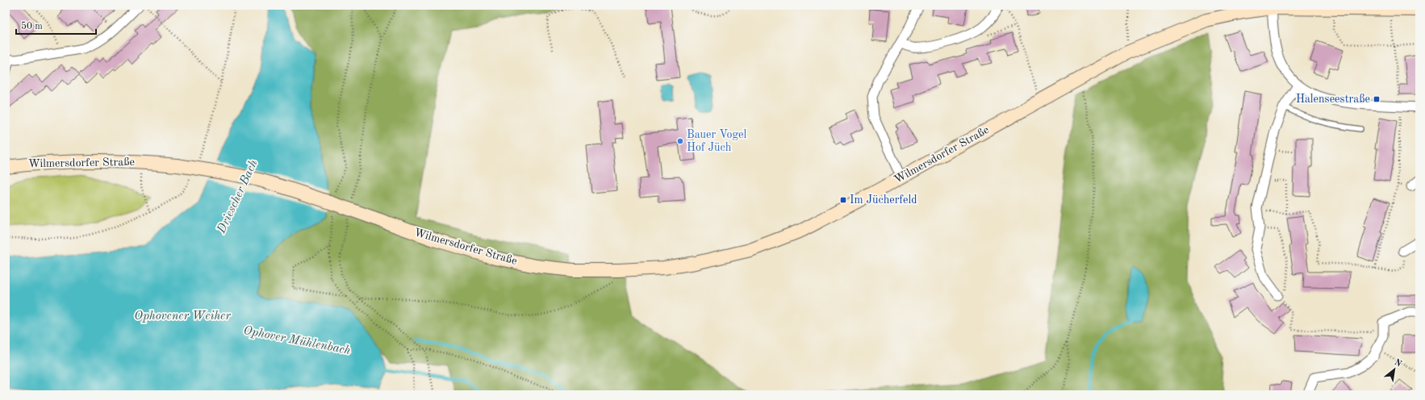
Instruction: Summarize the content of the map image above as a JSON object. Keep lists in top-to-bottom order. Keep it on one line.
{"streets":{"street":["Wilmersdorfer Straße"]},"water":["Driescher Bach","Ophovener Weiher","Ophover Mühlenbach"],"places":{"transit":["Halenseestraße","Im Jücherfeld"],"other":["Bauer Vogel Hof Jüch"]},"scale_bar":"50 m","north":"top right"}
